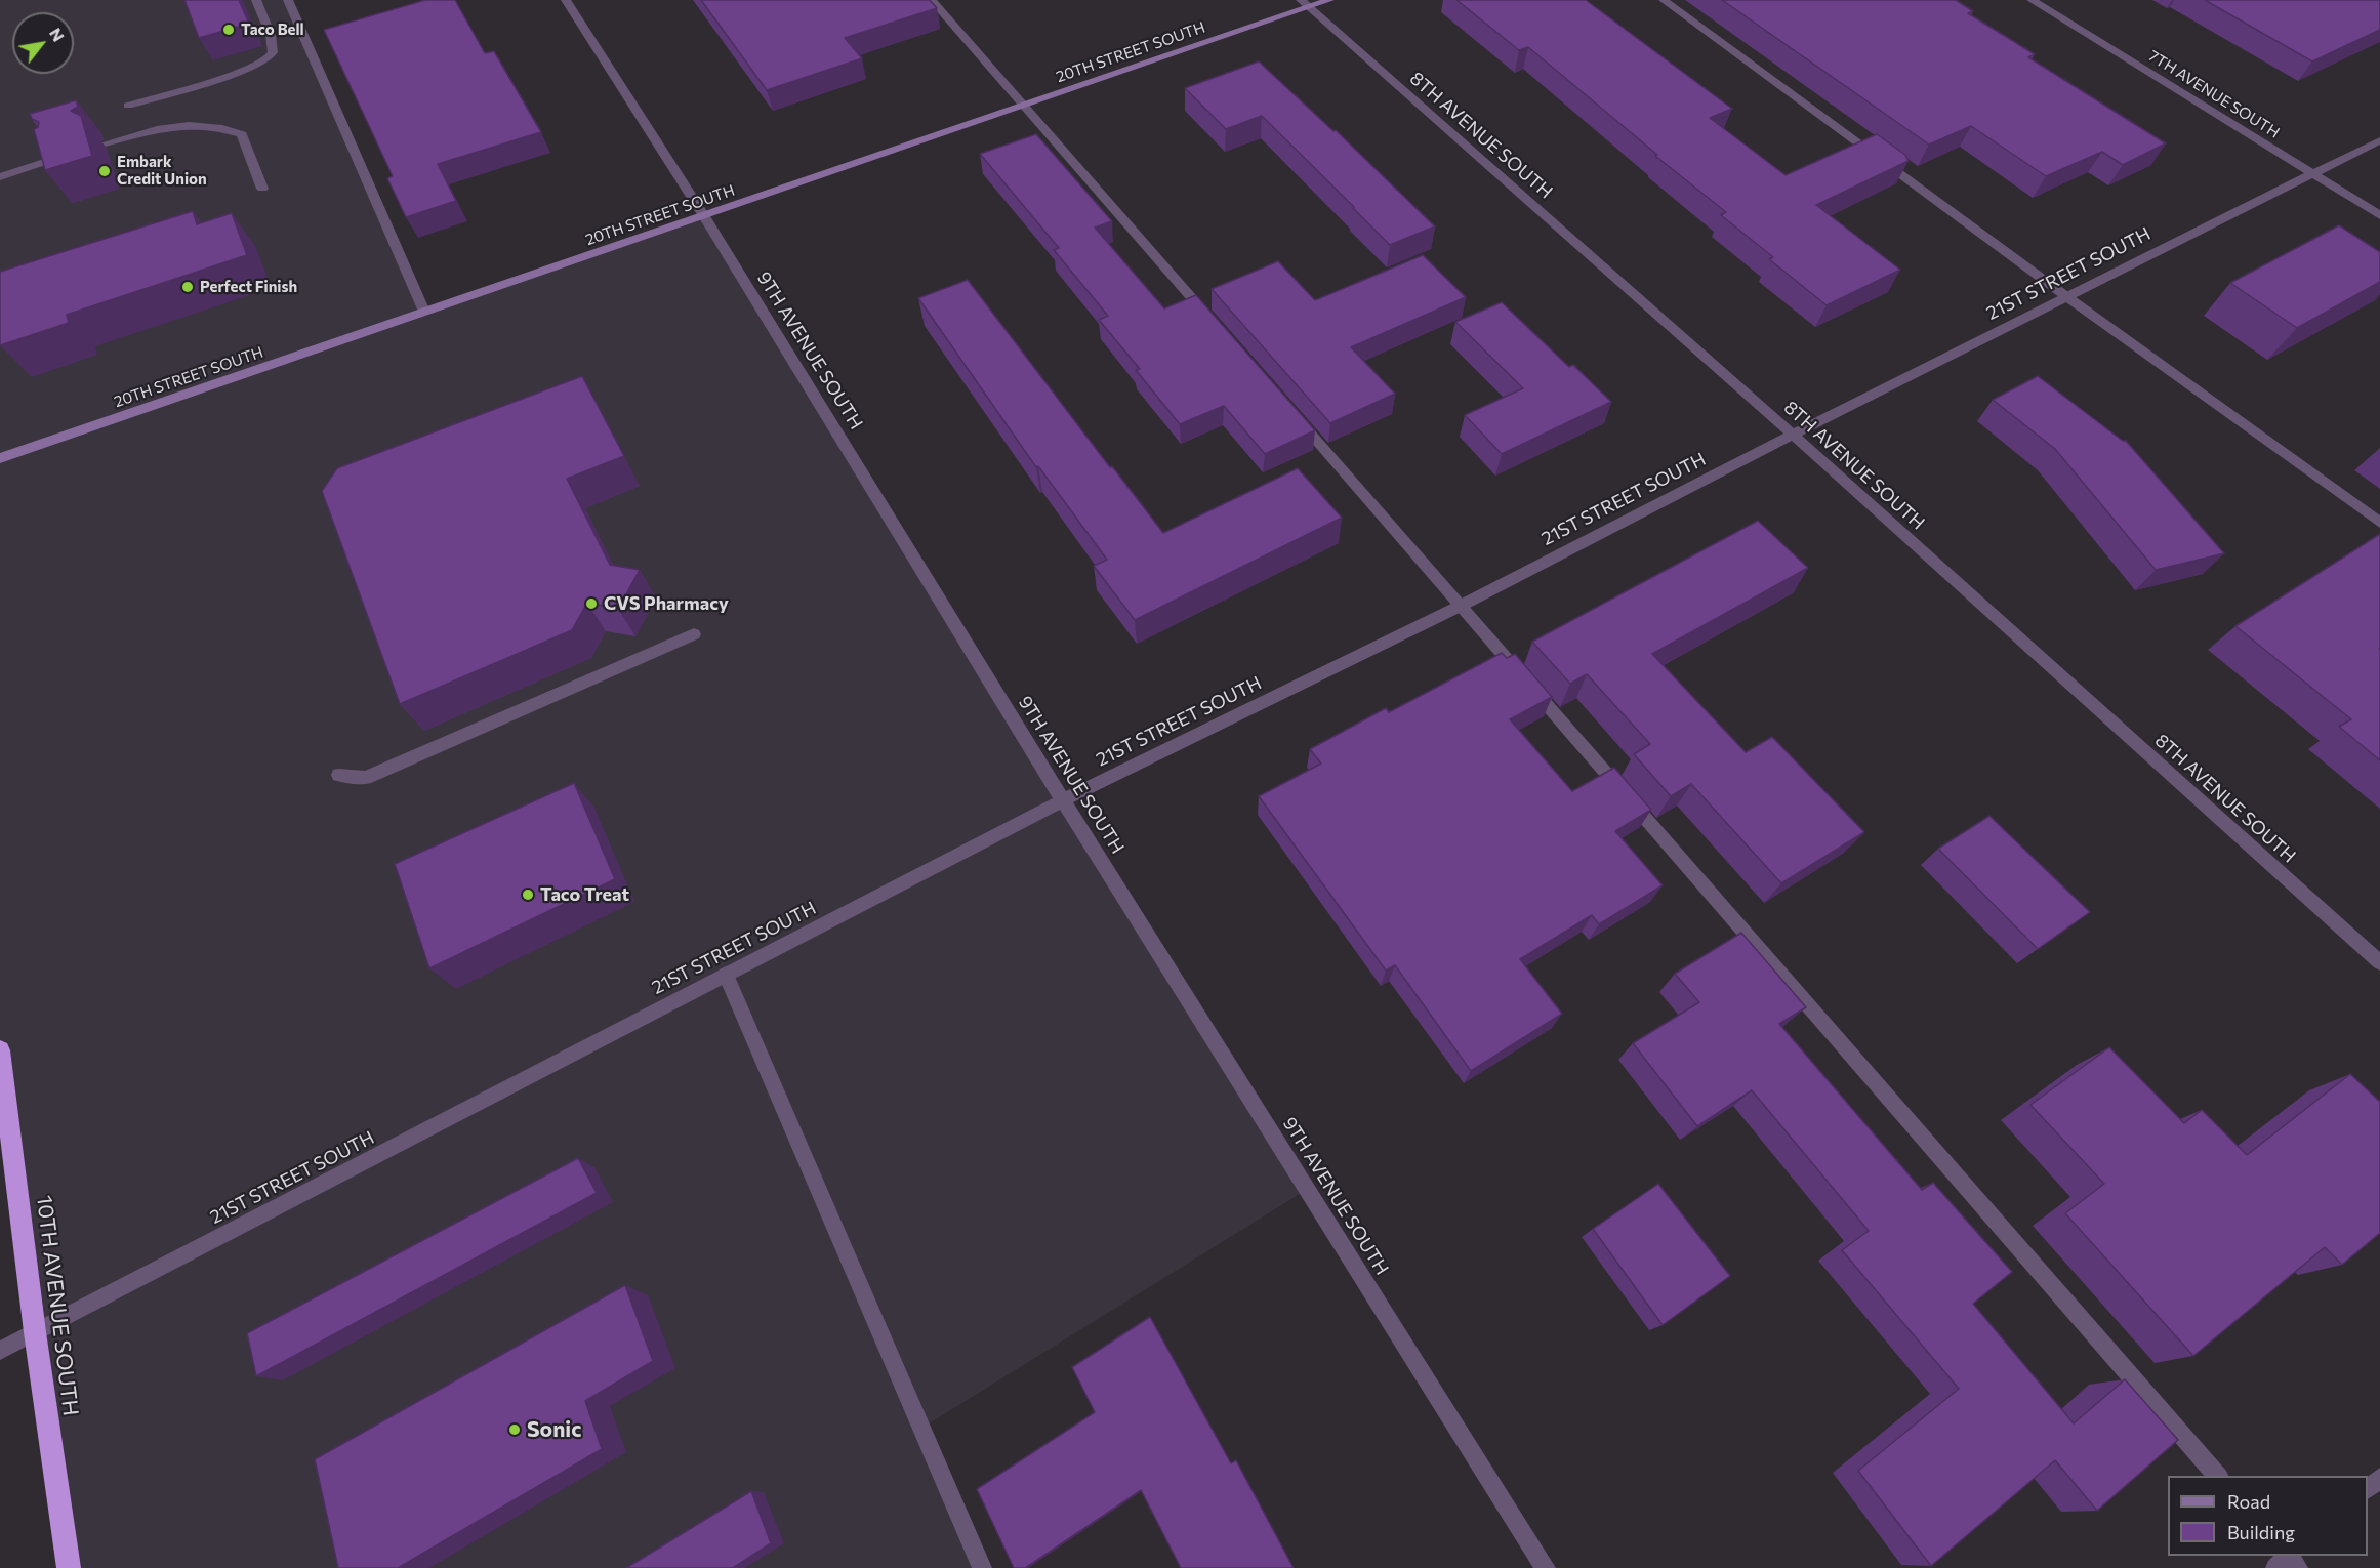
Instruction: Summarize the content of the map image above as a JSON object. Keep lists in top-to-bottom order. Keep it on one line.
{"streets":{"highway":["10TH AVENUE SOUTH"],"street":["20TH STREET SOUTH","7TH AVENUE SOUTH","8TH AVENUE SOUTH","21ST STREET SOUTH","9TH AVENUE SOUTH"]},"crossings":[["20TH STREET SOUTH","8TH AVENUE SOUTH"],["20TH STREET SOUTH","9TH AVENUE SOUTH"],["7TH AVENUE SOUTH","21ST STREET SOUTH"],["8TH AVENUE SOUTH","21ST STREET SOUTH"],["21ST STREET SOUTH","9TH AVENUE SOUTH"],["21ST STREET SOUTH","10TH AVENUE SOUTH"]],"places":["Taco Bell","Embark Credit Union","Perfect Finish","CVS Pharmacy","Taco Treat","Sonic"],"legend":["Road","Building"],"north":"top right"}
